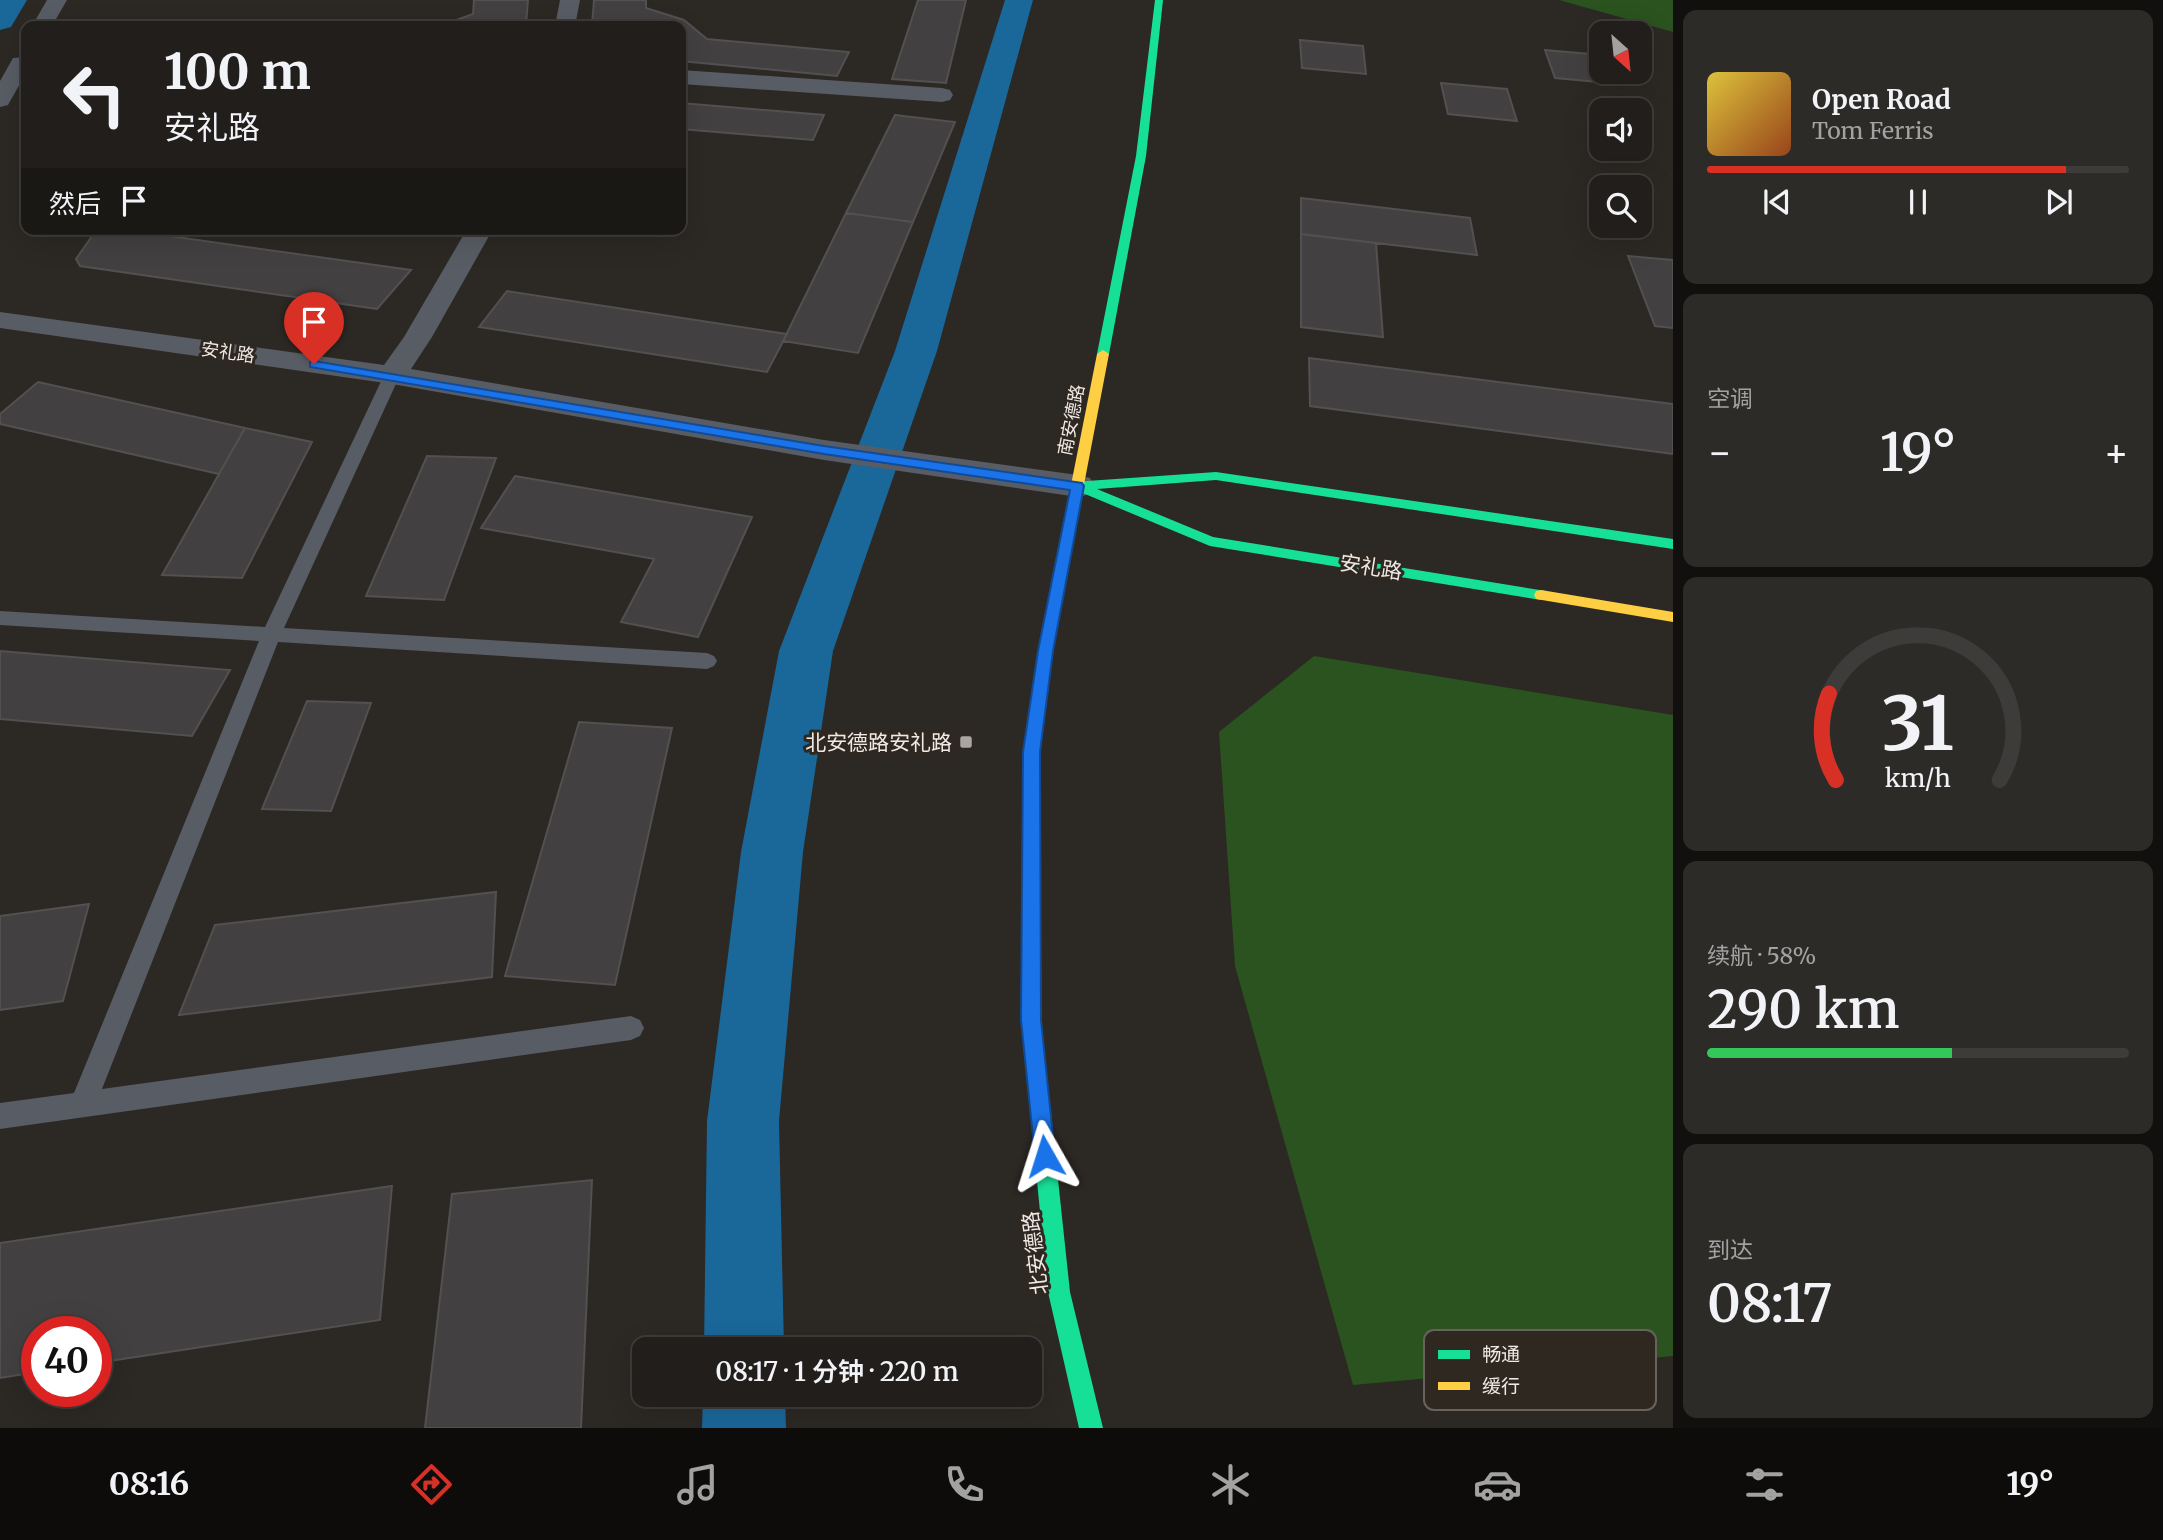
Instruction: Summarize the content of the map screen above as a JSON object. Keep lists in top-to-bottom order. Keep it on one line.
{"streets":{"street":["安礼路","南安德路","北安德路"]},"crossings":[["安礼路","南安德路"],["安礼路","北安德路"],["南安德路","北安德路"]],"places":{"transit":["北安德路安礼路"]},"legend":["畅通","缓行"],"north":"bottom right","page":{"turn":["100 m","安礼路"],"song":["Open Road","Tom Ferris"],"then":"然后","tile":["空调",["续航 · 58%","290 km"],["到达","08:17"]],"heat":["−","19°","+"],"limit":"40","trip":"08:17 · 1 分钟 · 220 m","tabs":["08:16","19°"],"gauge":["31","km/h"]}}
